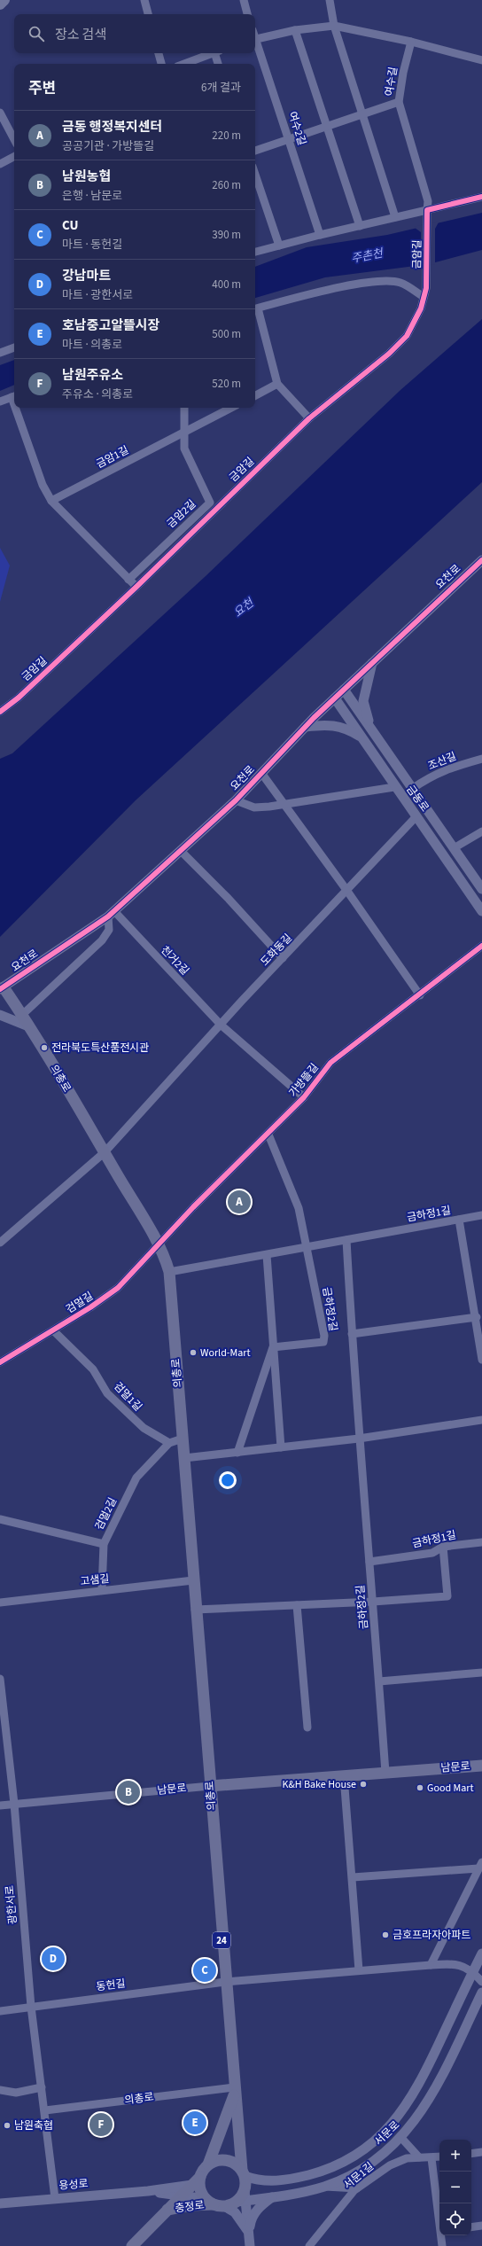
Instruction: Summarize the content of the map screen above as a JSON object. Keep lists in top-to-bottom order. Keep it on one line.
{"streets":{"main road":["의총로","남문로","24","충정로"],"street":["여수길","여수2길","금암길","금암1길","금암2길","요천로","조산길","금동로","도화동길","천거2길","가방뜰길","금하정1길","검멀길","금하정2길","검멀1길","검멀2길","고샘길","광한서로","동헌길","서문로","서문1길","용성로"]},"crossings":[["여수길","금암길"],["금암1길","금암2길"],["요천로","금동로"],["요천로","천거2길"],["요천로","의총로"],["조산길","금동로"],["금동로","도화동길"],["도화동길","천거2길"],["도화동길","의총로"],["의총로","가방뜰길"],["의총로","검멀길"],["의총로","고샘길"],["의총로","남문로"],["의총로","광한서로"],["의총로","24"],["의총로","동헌길"],["의총로","서문로"],["의총로","용성로"],["의총로","충정로"],["가방뜰길","검멀길"],["금하정1길","금하정2길"],["검멀길","검멀1길"],["금하정2길","남문로"],["검멀1길","검멀2길"],["남문로","광한서로"],["광한서로","동헌길"],["광한서로","용성로"],["24","서문로"],["24","용성로"],["24","충정로"],["서문로","용성로"],["서문로","충정로"],["용성로","충정로"]],"water":["주촌천","요천"],"places":["전라북도특산품전시관","World-Mart","K&H Bake House","Good Mart","금호프라자아파트","남원축협"],"page":{"search":"장소 검색","heading":["주변","6개 결과"],"list":[{"mark":"A","name":"금동 행정복지센터","note":"공공기관 · 가방뜰길","value":"220 m"},{"mark":"B","name":"남원농협","note":"은행 · 남문로","value":"260 m"},{"mark":"C","name":"CU","note":"마트 · 동헌길","value":"390 m"},{"mark":"D","name":"강남마트","note":"마트 · 광한서로","value":"400 m"},{"mark":"E","name":"호남중고알뜰시장","note":"마트 · 의총로","value":"500 m"},{"mark":"F","name":"남원주유소","note":"주유소 · 의총로","value":"520 m"}],"pins":["A","B","D","C","E","F"],"map_buttons":["+","−"]}}
